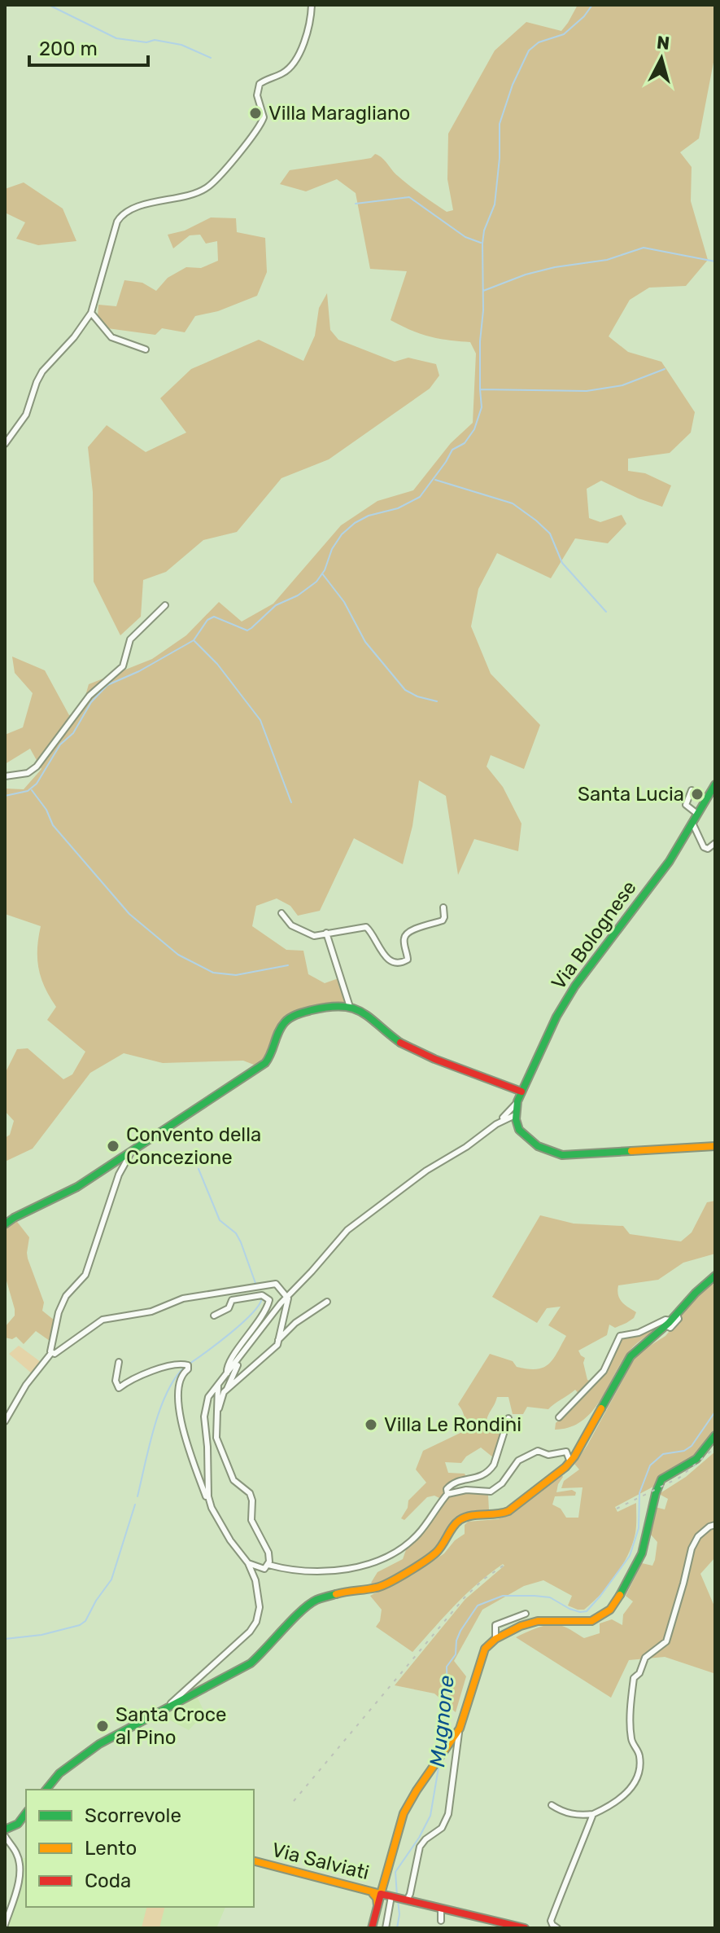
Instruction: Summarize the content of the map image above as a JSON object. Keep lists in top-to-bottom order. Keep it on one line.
{"streets":{"main road":["Via Bolognese","Via Salviati"]},"water":["Mugnone"],"places":["Villa Maragliano","Santa Lucia","Convento della Concezione","Villa Le Rondini","Santa Croce al Pino"],"legend":["Scorrevole","Lento","Coda"],"scale_bar":"200 m","north":"top"}
